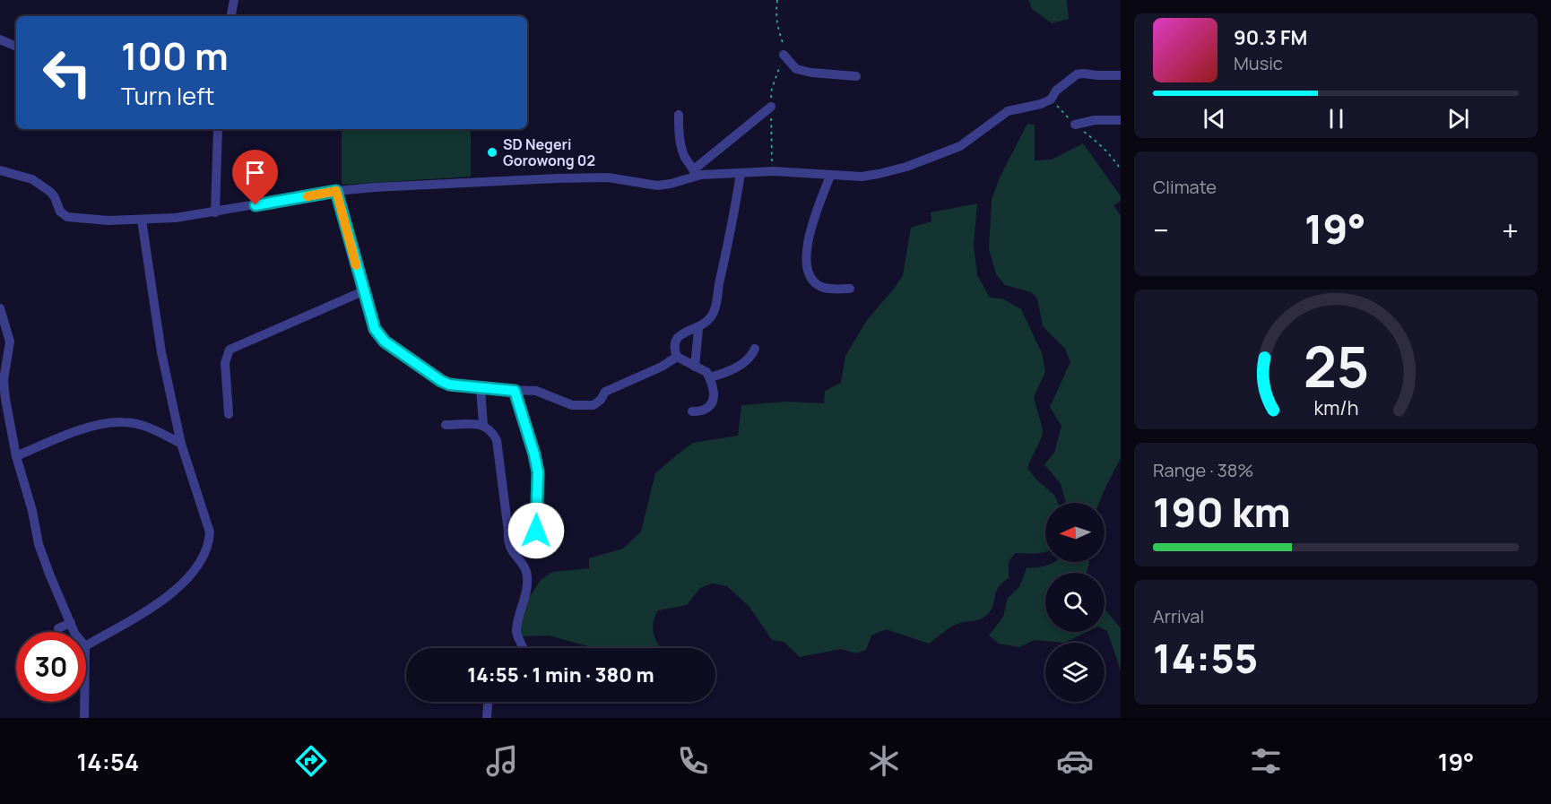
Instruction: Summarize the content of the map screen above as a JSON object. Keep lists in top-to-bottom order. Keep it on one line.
{"places":["SD Negeri Gorowong 02"],"north":"left","page":{"turn":["100 m","Turn left"],"song":["90.3 FM","Music"],"tile":["Climate",["Range · 38%","190 km"],["Arrival","14:55"]],"heat":["−","19°","+"],"limit":"30","trip":"14:55 · 1 min · 380 m","tabs":["14:54","19°"],"gauge":["25","km/h"]}}
